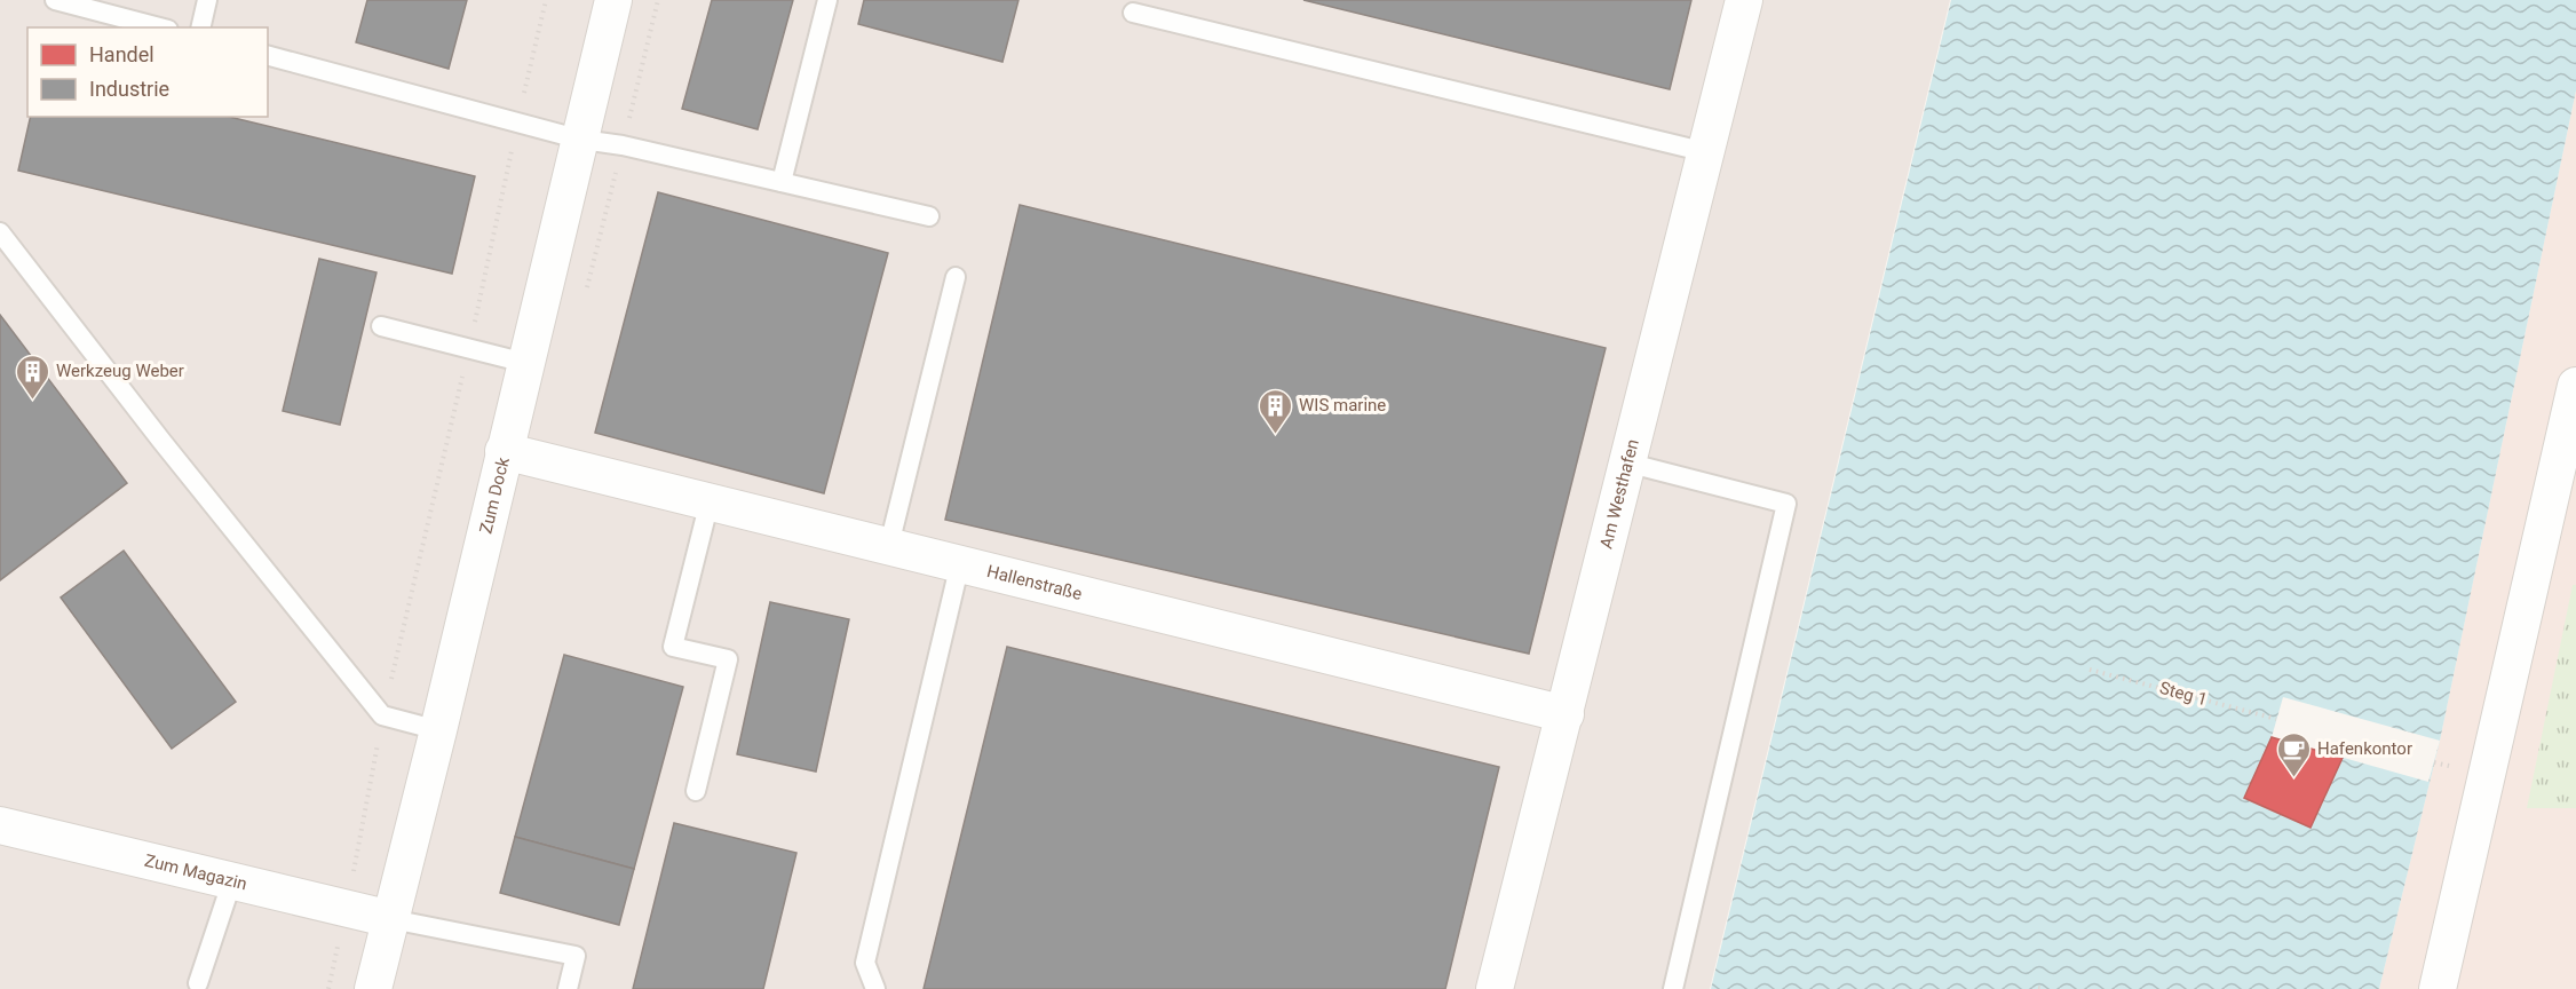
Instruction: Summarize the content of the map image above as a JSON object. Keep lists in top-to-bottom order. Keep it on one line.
{"streets":{"street":["Zum Dock","Am Westhafen","Hallenstraße","Zum Magazin"],"path":["Steg 1"]},"crossings":[["Zum Dock","Hallenstraße"],["Zum Dock","Zum Magazin"],["Am Westhafen","Hallenstraße"]],"places":{"building":["Werkzeug Weber","WIS marine"],"cafe":["Hafenkontor"]},"legend":["Handel","Industrie"]}
